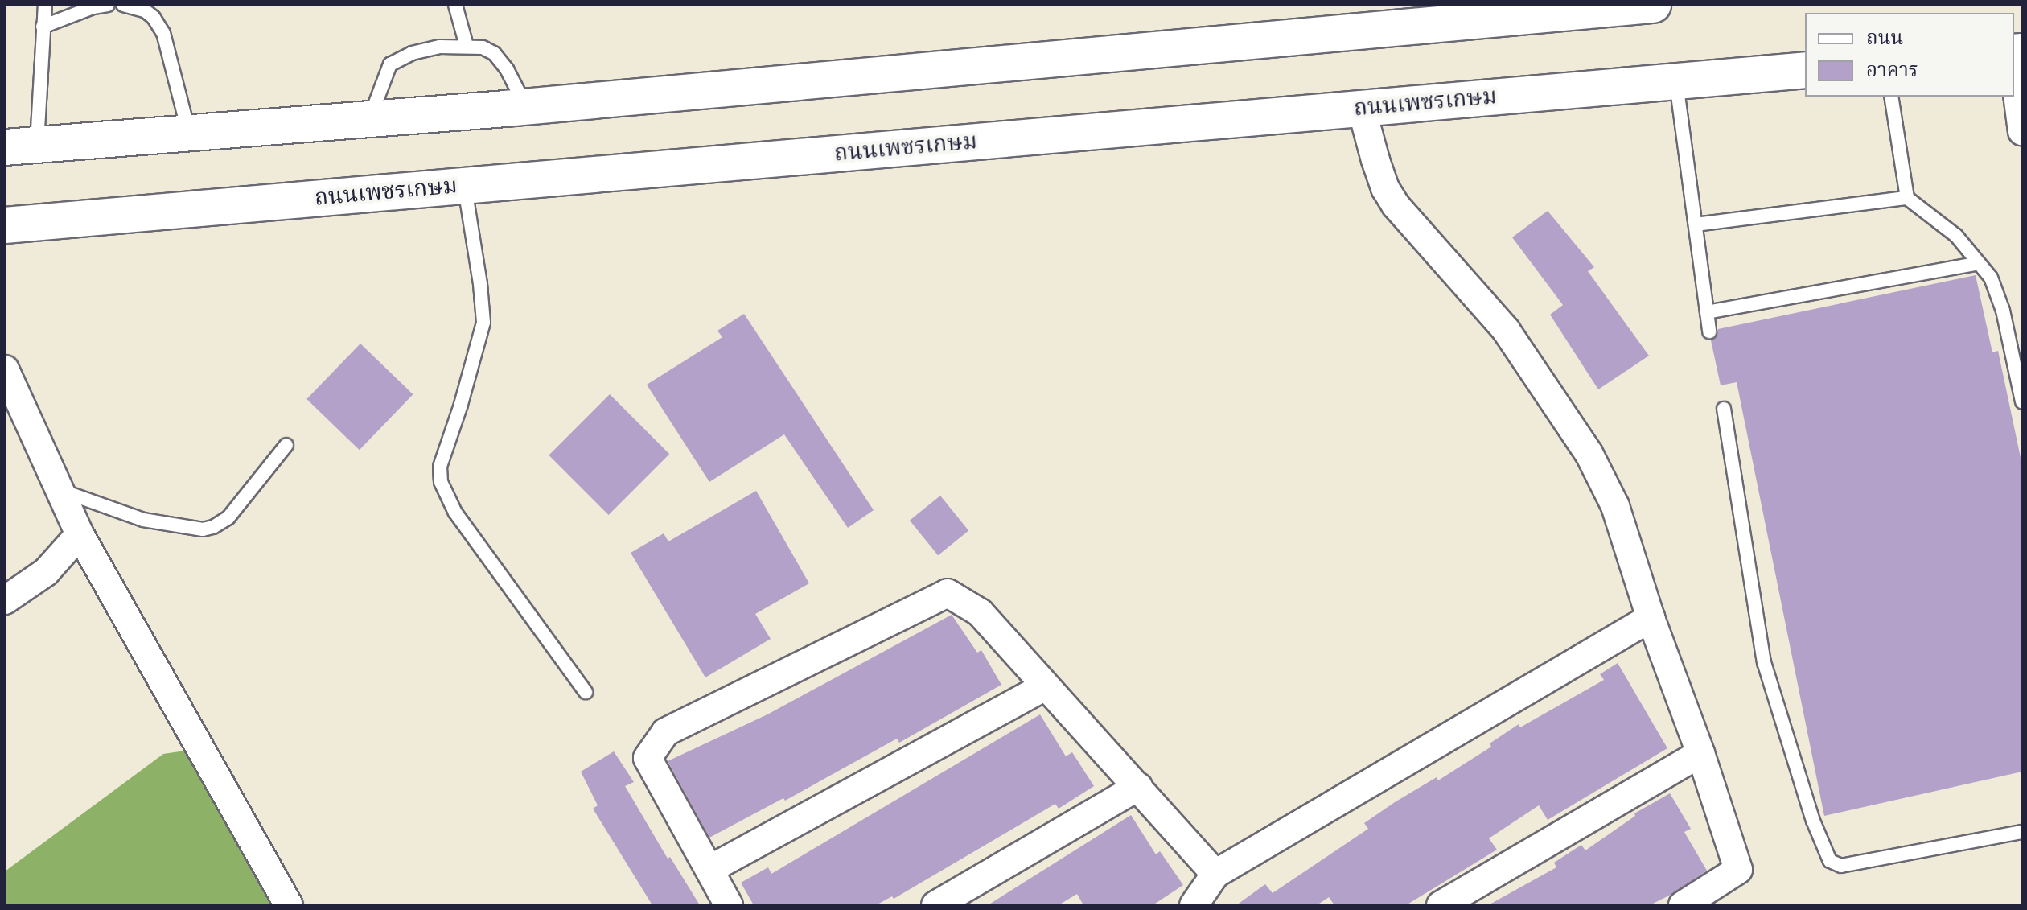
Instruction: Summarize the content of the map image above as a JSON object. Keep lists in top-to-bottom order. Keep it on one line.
{"streets":{"highway":["ถนนเพชรเกษม"]},"legend":["ถนน","อาคาร"]}
